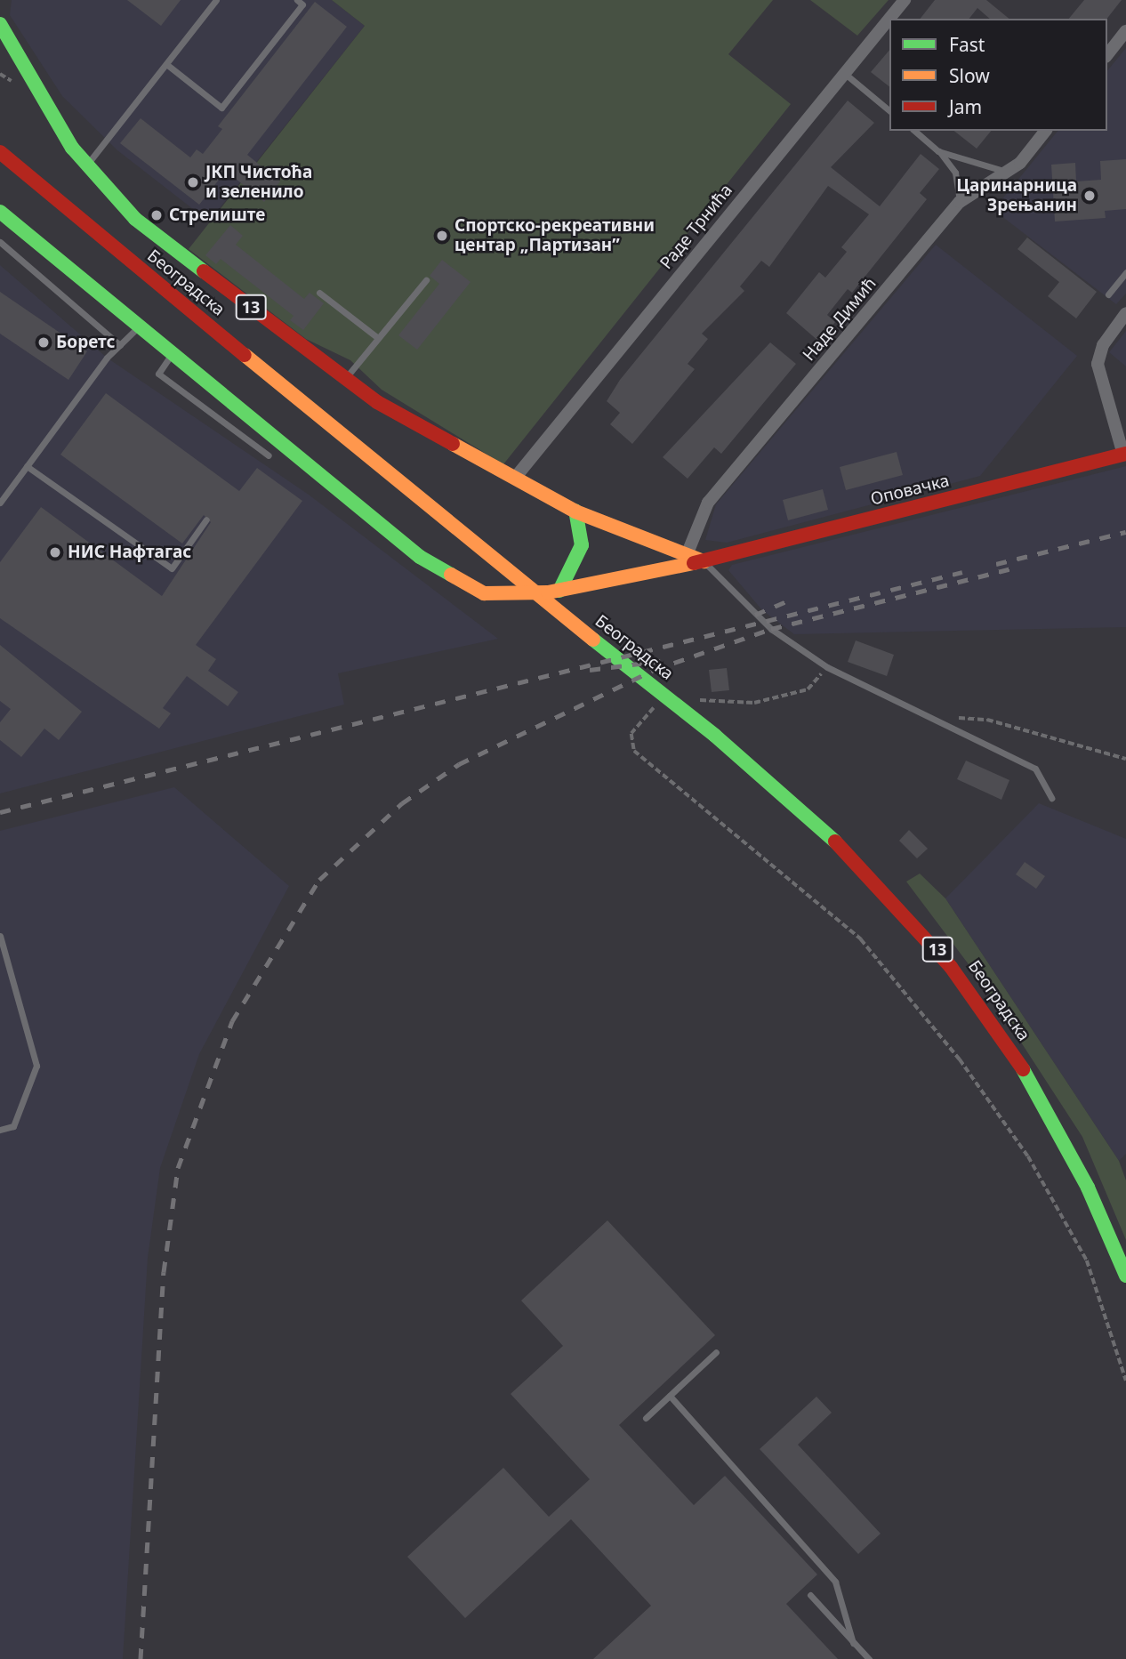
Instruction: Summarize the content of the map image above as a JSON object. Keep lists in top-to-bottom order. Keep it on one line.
{"streets":{"main road":["Београдска","13","Оповачка"],"street":["Раде Трнића","Наде Димић"]},"crossings":[["Раде Трнића","13"],["13","Наде Димић"],["13","Оповачка"]],"places":["ЈКП Чистоћа и зеленило","Царинарница Зрењанин","Стрелиште","Спортско-рекреативни центар „Партизан”","Боретс","НИС Нафтагас"],"legend":["Fast","Slow","Jam"]}
